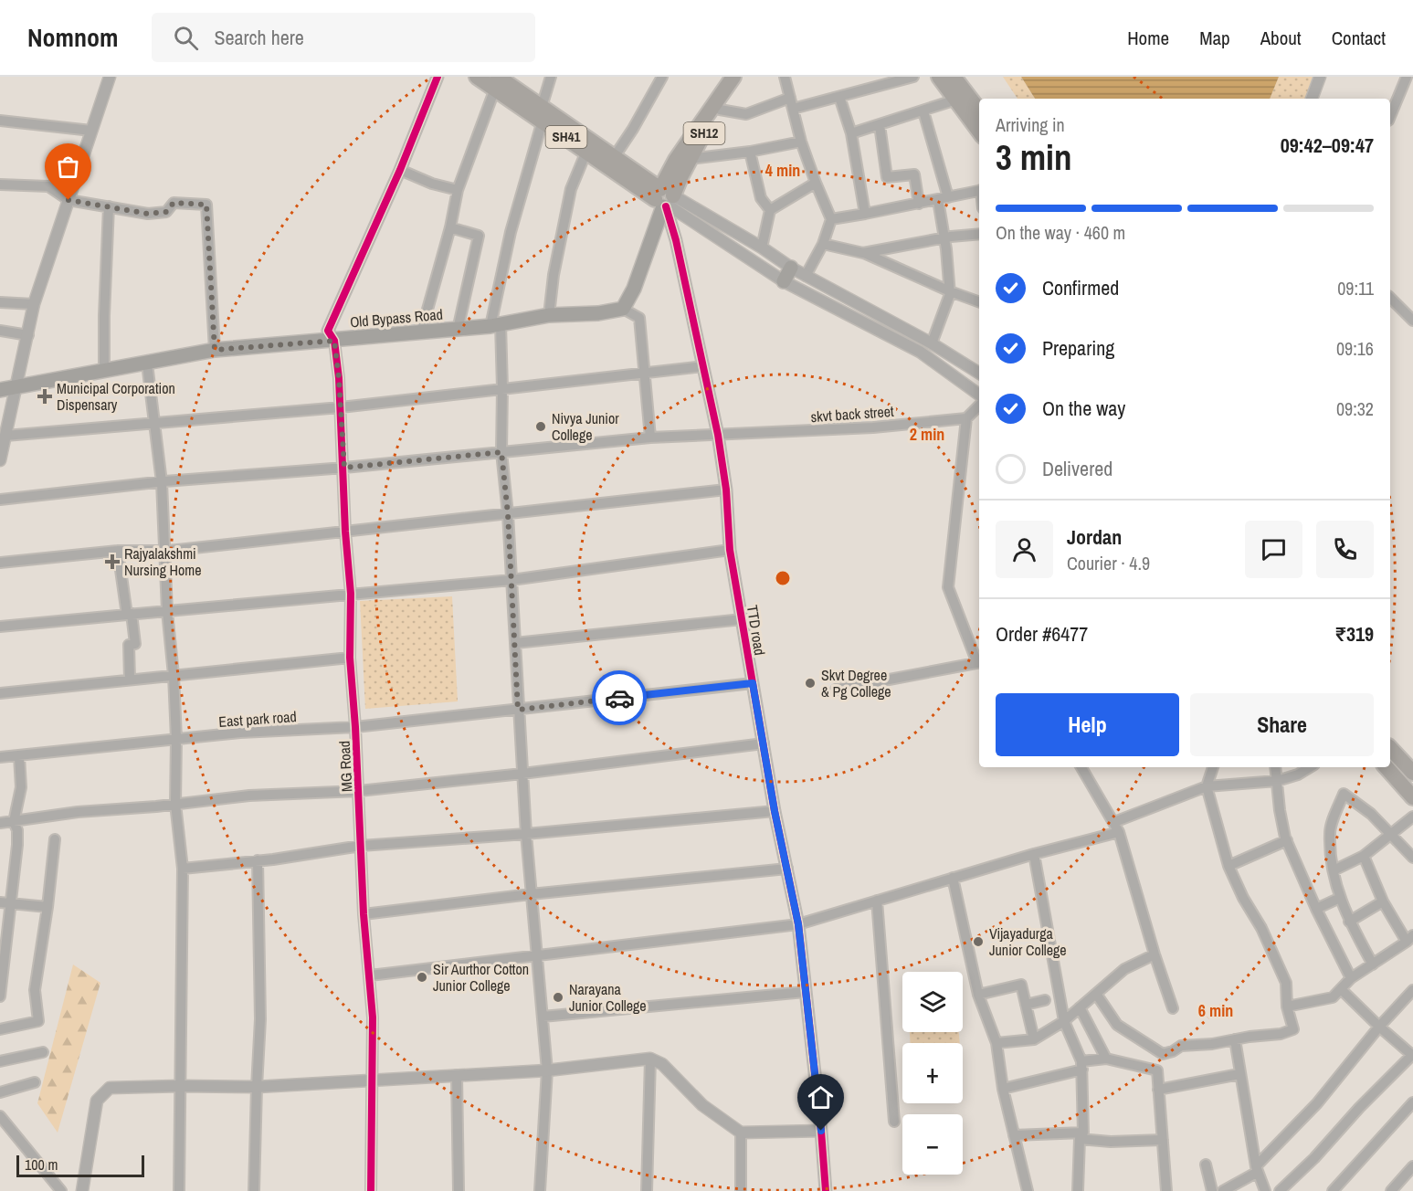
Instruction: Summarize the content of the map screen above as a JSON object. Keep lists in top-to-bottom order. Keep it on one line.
{"streets":{"main road":["SH12","SH41","Old Bypass Road"],"street":["skvt back street","TTD road","East park road","MG Road"]},"crossings":[["SH12","SH41"],["SH12","TTD road"],["SH41","TTD road"],["Old Bypass Road","MG Road"],["skvt back street","TTD road"],["skvt back street","MG Road"],["TTD road","East park road"],["East park road","MG Road"]],"places":{"health":["Municipal Corporation Dispensary","Rajyalakshmi Nursing Home"],"other":["Nivya Junior College","Skvt Degree & Pg College","Vijayadurga Junior College","Sir Aurthor Cotton Junior College","Narayana Junior College"]},"scale_bar":"100 m","page":{"header":"Nomnom","search":"Search here","nav":["Home","Map","About","Contact"],"heading":["3 min","Arriving in","09:42–09:47"],"panel":["Jordan","Courier · 4.9","Order #6477","₹319"],"bar":"On the way · 460 m","list":[["Confirmed","09:11"],["Preparing","09:16"],["On the way","09:32"],"Delivered"],"buttons":["Help","Share"],"map_buttons":["+","−"],"scale":"100 m"},"rings":["4 min","2 min","6 min"]}
